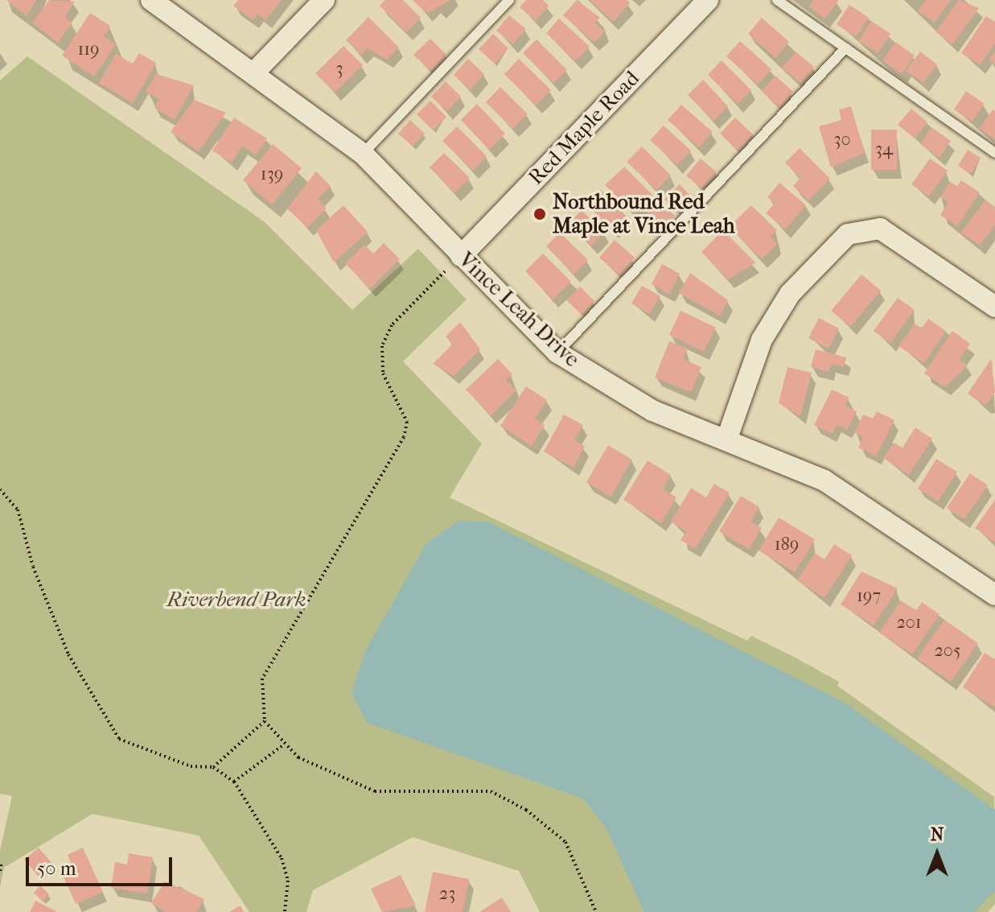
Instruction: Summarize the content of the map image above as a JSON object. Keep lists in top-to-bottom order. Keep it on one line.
{"streets":{"street":["Red Maple Road","Vince Leah Drive"]},"crossings":[["Red Maple Road","Vince Leah Drive"]],"parks":["Riverbend Park"],"places":["Northbound Red Maple at Vince Leah"],"house_numbers":["119","3","30","34","139","189","197","201","205","23"],"scale_bar":"50 m","north":"top"}
